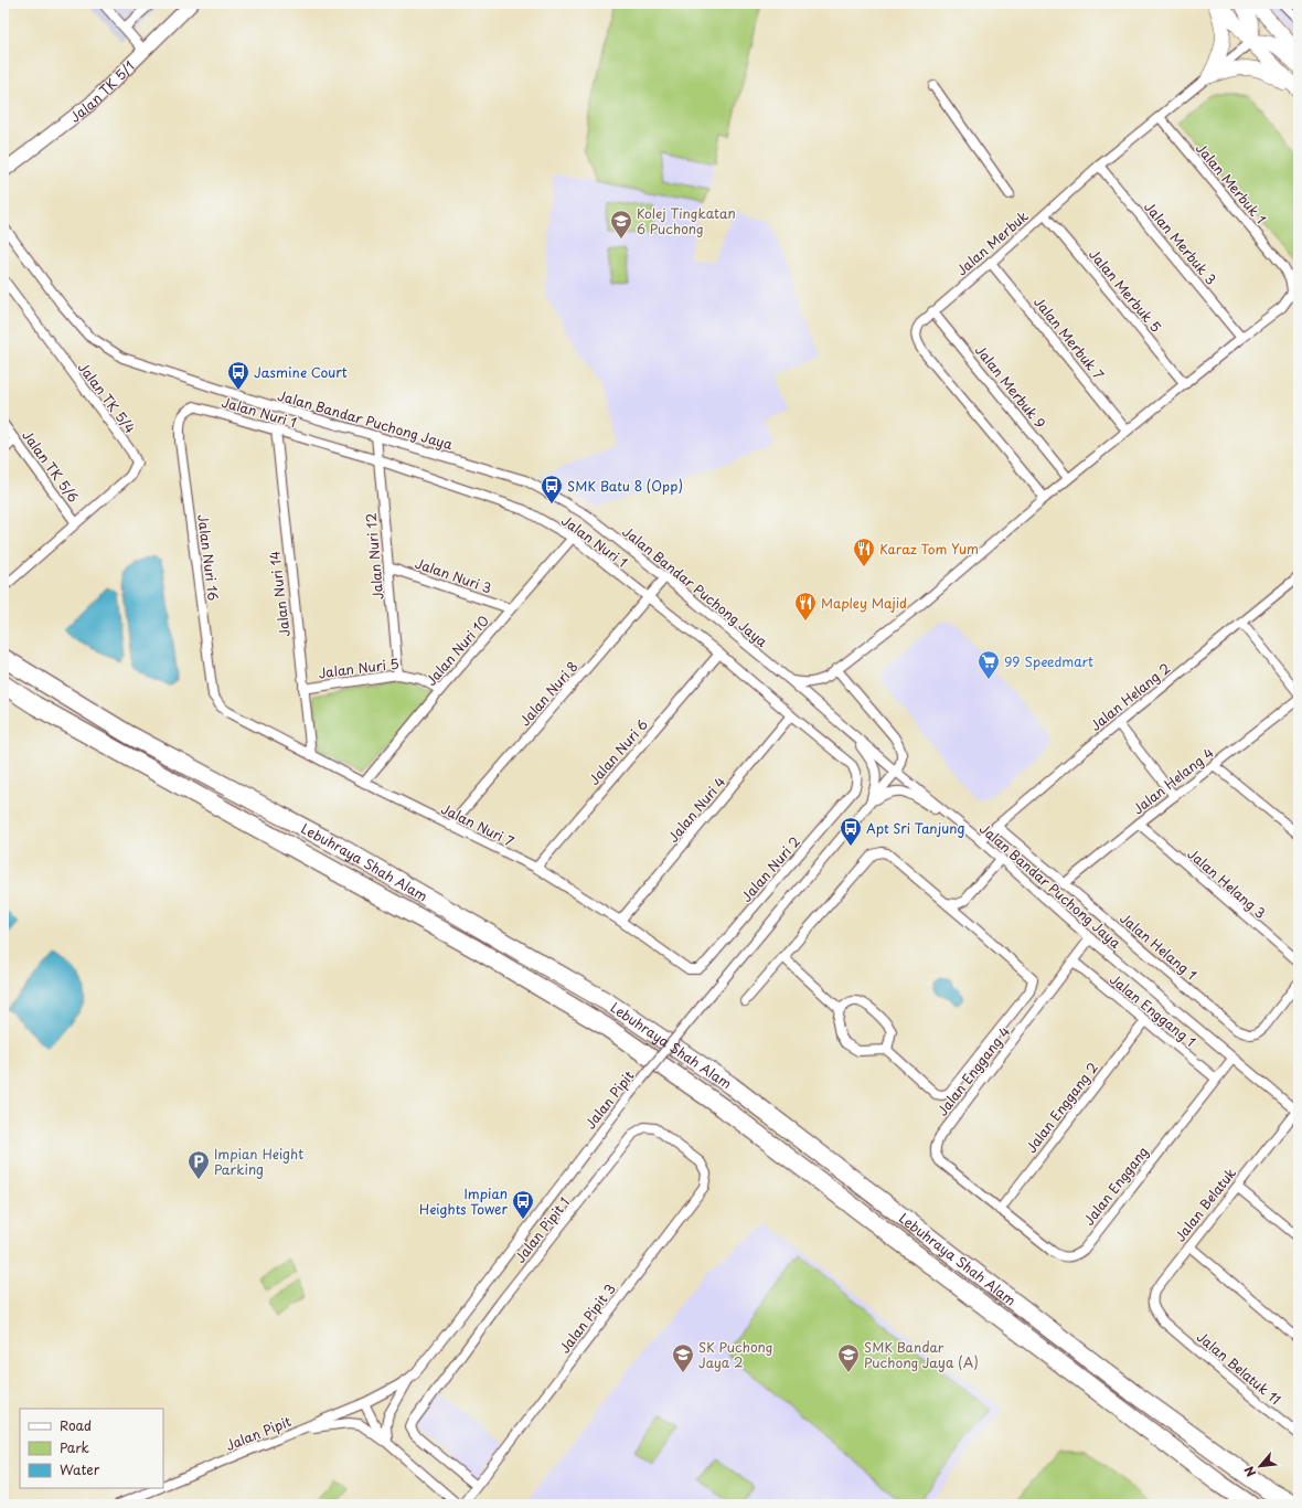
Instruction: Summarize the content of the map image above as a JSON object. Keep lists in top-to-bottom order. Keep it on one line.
{"streets":{"highway":["Lebuhraya Shah Alam"],"street":["Jalan TK 5/1","Jalan Merbuk 1","Jalan Merbuk","Jalan Merbuk 3","Jalan Merbuk 5","Jalan Merbuk 7","Jalan Merbuk 9","Jalan TK 5/4","Jalan Nuri 1","Jalan Bandar Puchong Jaya","Jalan TK 5/6","Jalan Nuri 12","Jalan Nuri 16","Jalan Nuri 3","Jalan Nuri 14","Jalan Nuri 10","Jalan Nuri 5","Jalan Nuri 8","Jalan Helang 2","Jalan Nuri 6","Jalan Helang 4","Jalan Nuri 4","Jalan Nuri 7","Jalan Nuri 2","Jalan Helang 3","Jalan Helang 1","Jalan Enggang 1","Jalan Enggang 4","Jalan Pipit","Jalan Enggang 2","Jalan Enggang","Jalan Belatuk","Jalan Pipit 1","Jalan Pipit 3","Jalan Belatuk 11"]},"crossings":[["Jalan Merbuk 1","Jalan Merbuk"],["Jalan Merbuk 1","Jalan Merbuk 3"],["Jalan Merbuk","Jalan Merbuk 3"],["Jalan Merbuk","Jalan Merbuk 5"],["Jalan Merbuk","Jalan Merbuk 7"],["Jalan Merbuk","Jalan Merbuk 9"],["Jalan TK 5/4","Jalan TK 5/6"],["Jalan Nuri 1","Jalan Nuri 12"],["Jalan Nuri 1","Jalan Nuri 16"],["Jalan Nuri 1","Jalan Nuri 14"],["Jalan Nuri 1","Jalan Nuri 10"],["Jalan Nuri 1","Jalan Nuri 8"],["Jalan Nuri 1","Jalan Nuri 6"],["Jalan Nuri 1","Jalan Nuri 4"],["Jalan Nuri 1","Jalan Nuri 2"],["Jalan Bandar Puchong Jaya","Jalan Nuri 12"],["Jalan Bandar Puchong Jaya","Jalan Nuri 8"],["Jalan Bandar Puchong Jaya","Jalan Helang 2"],["Jalan Bandar Puchong Jaya","Jalan Enggang 4"],["Jalan Bandar Puchong Jaya","Jalan Pipit"],["Jalan Bandar Puchong Jaya","Jalan Enggang"],["Jalan Bandar Puchong Jaya","Jalan Belatuk"],["Jalan Nuri 12","Jalan Nuri 3"],["Jalan Nuri 12","Jalan Nuri 5"],["Jalan Nuri 16","Jalan Nuri 7"],["Jalan Nuri 3","Jalan Nuri 10"],["Jalan Nuri 14","Jalan Nuri 5"],["Jalan Nuri 14","Jalan Nuri 7"],["Jalan Nuri 10","Jalan Nuri 5"],["Jalan Nuri 10","Jalan Nuri 7"],["Jalan Nuri 8","Jalan Nuri 7"],["Jalan Helang 2","Jalan Helang 1"],["Jalan Nuri 6","Jalan Nuri 7"],["Jalan Helang 4","Jalan Helang 3"],["Jalan Helang 4","Jalan Helang 1"],["Jalan Nuri 4","Jalan Nuri 7"],["Jalan Nuri 7","Jalan Nuri 2"],["Jalan Enggang 1","Jalan Enggang 4"],["Jalan Enggang 1","Jalan Enggang 2"],["Jalan Enggang 1","Jalan Enggang"],["Jalan Enggang 4","Jalan Enggang 2"],["Jalan Enggang 4","Jalan Enggang"],["Jalan Enggang 2","Jalan Enggang"],["Jalan Belatuk","Jalan Belatuk 11"],["Jalan Pipit 1","Jalan Pipit 3"]],"places":{"school or university":["Kolej Tingkatan 6 Puchong","SK Puchong Jaya 2","SMK Bandar Puchong Jaya (A)"],"bus stop":["Jasmine Court","SMK Batu 8 (Opp)","Apt Sri Tanjung","Impian Heights Tower"],"restaurant":["Karaz Tom Yum","Mapley Majid"],"supermarket":["99 Speedmart"],"parking":["Impian Height Parking"]},"legend":["Road","Park","Water"],"north":"bottom left"}
